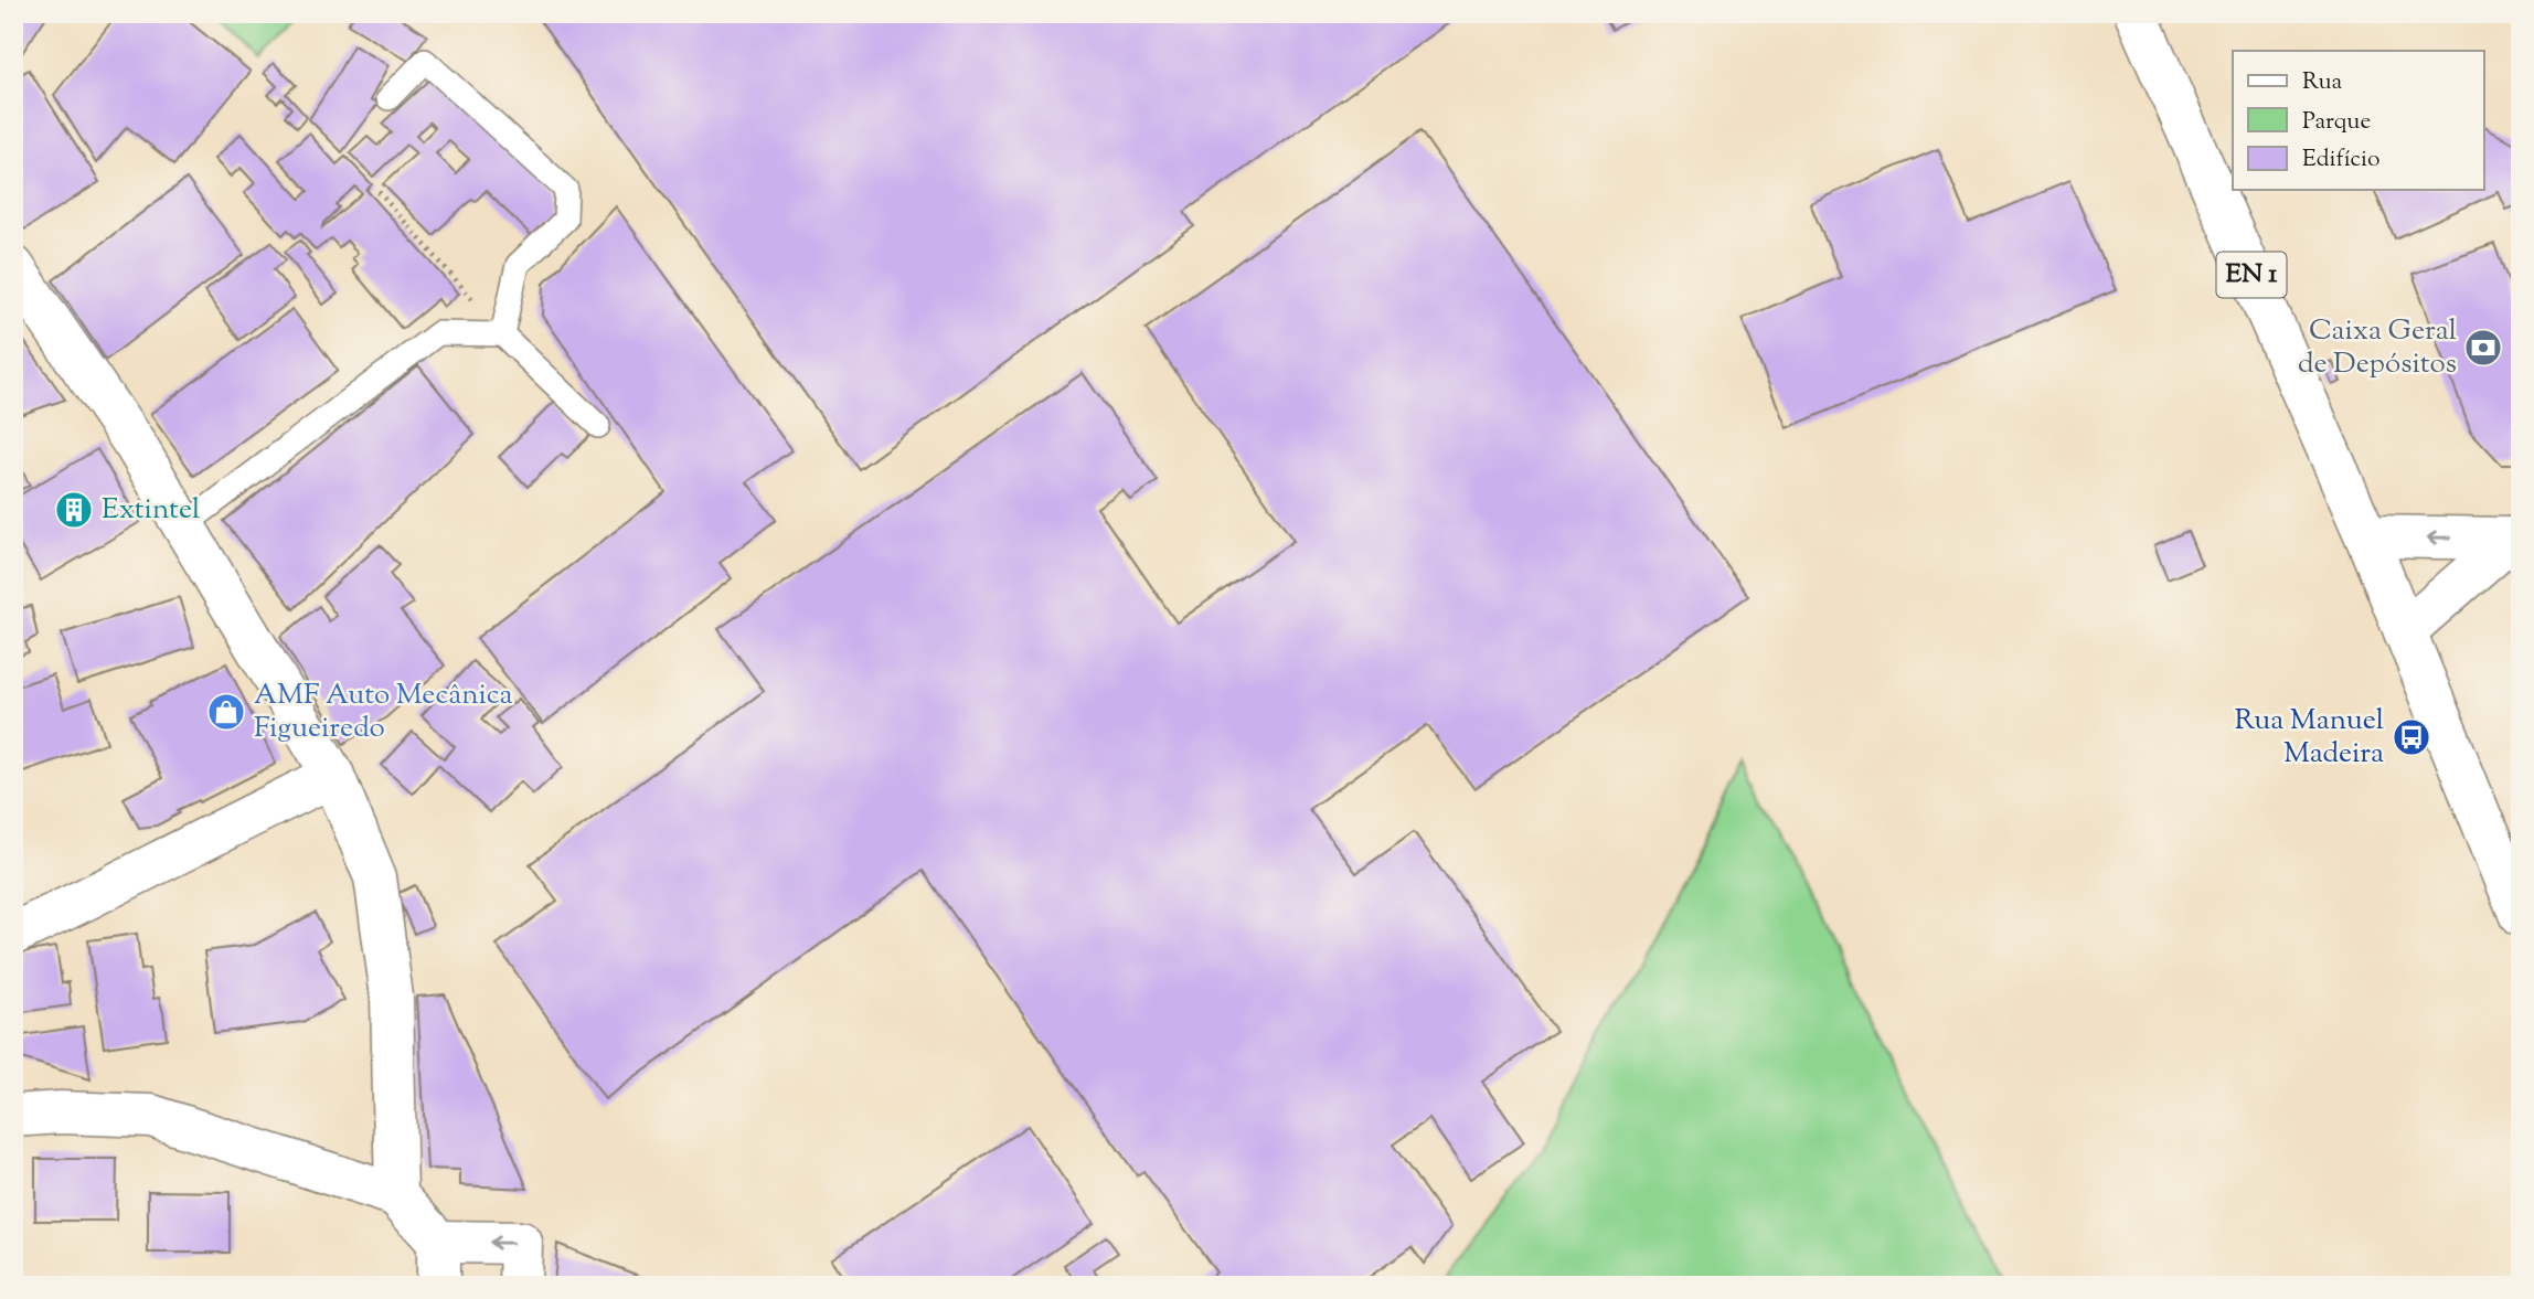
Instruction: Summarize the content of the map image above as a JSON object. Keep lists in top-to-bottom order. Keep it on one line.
{"streets":{"street":["EN 1"]},"places":{"bank":["Caixa Geral de Depósitos"],"building":["Extintel"],"shop":["AMF Auto Mecânica Figueiredo"],"bus stop":["Rua Manuel Madeira"]},"legend":["Rua","Parque","Edifício"]}
